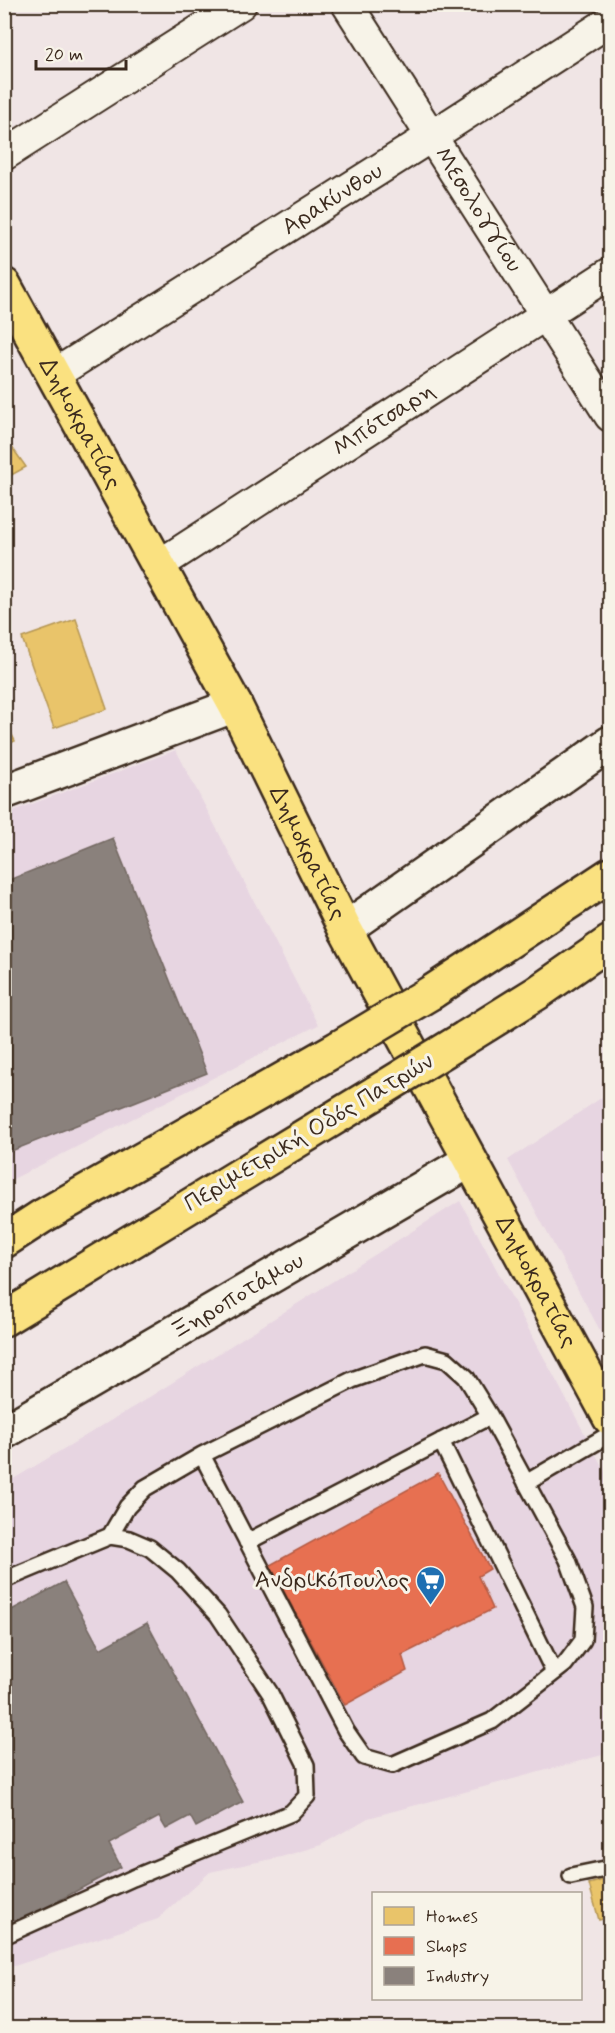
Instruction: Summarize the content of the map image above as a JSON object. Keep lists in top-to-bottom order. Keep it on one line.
{"streets":{"main road":["Δημοκρατίας","Περιμετρική Οδός Πατρών"],"street":["Αρακύνθου","Μεσολογγίου","Μπότσαρη","Ξηροποτάμου"]},"crossings":[["Αρακύνθου","Μεσολογγίου"],["Αρακύνθου","Δημοκρατίας"],["Μεσολογγίου","Μπότσαρη"],["Μπότσαρη","Δημοκρατίας"],["Δημοκρατίας","Ξηροποτάμου"]],"places":{"supermarket":["Ανδρικόπουλος"]},"legend":["Homes","Shops","Industry"],"scale_bar":"20 m"}
